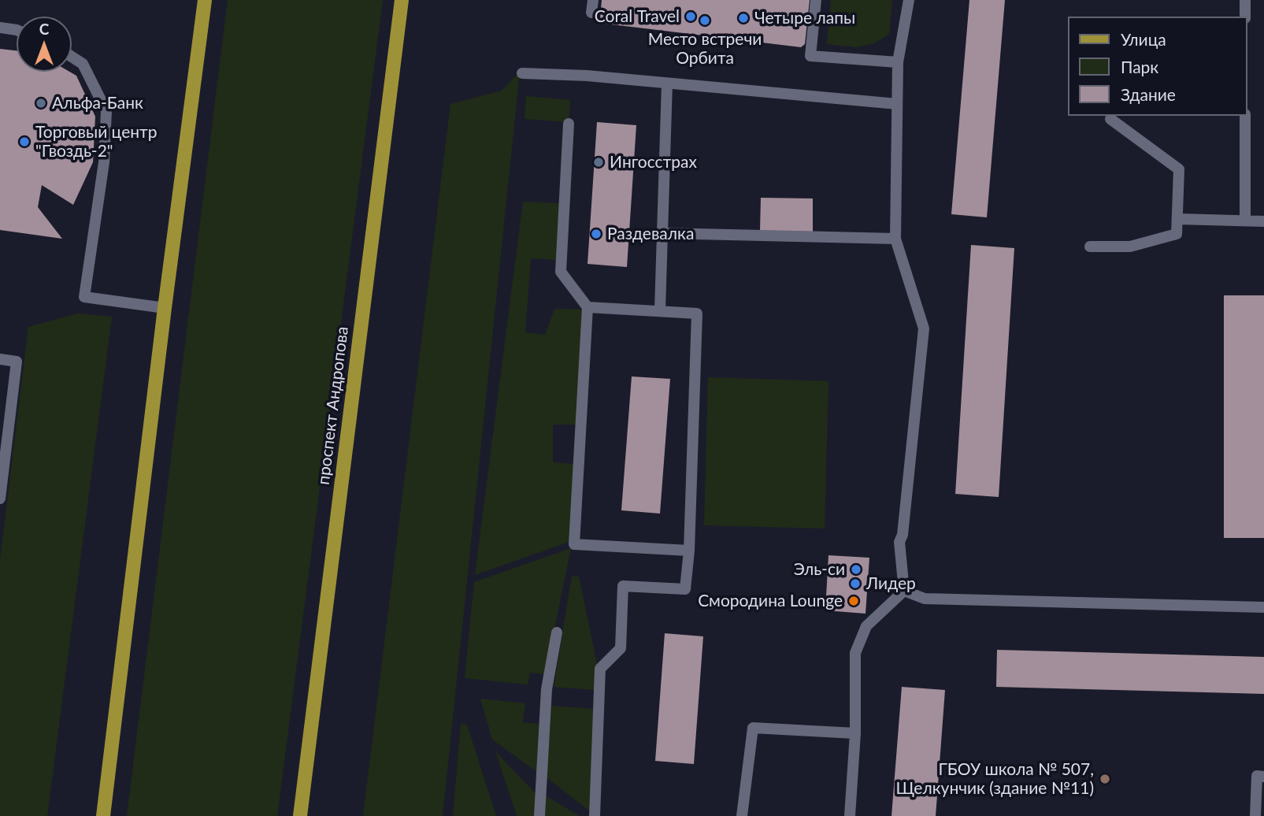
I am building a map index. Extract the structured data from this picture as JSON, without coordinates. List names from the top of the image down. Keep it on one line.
{"streets":{"main road":["проспект Андропова"]},"places":["Coral Travel","Четыре лапы","Место встречи Орбита","Альфа-Банк","Торговый центр \"Гвоздь-2\"","Ингосстрах","Раздевалка","Эль-си","Лидер","Смородина Lounge","ГБОУ школа № 507, Щелкунчик (здание №11)"],"legend":["Улица","Парк","Здание"],"north":"top"}
